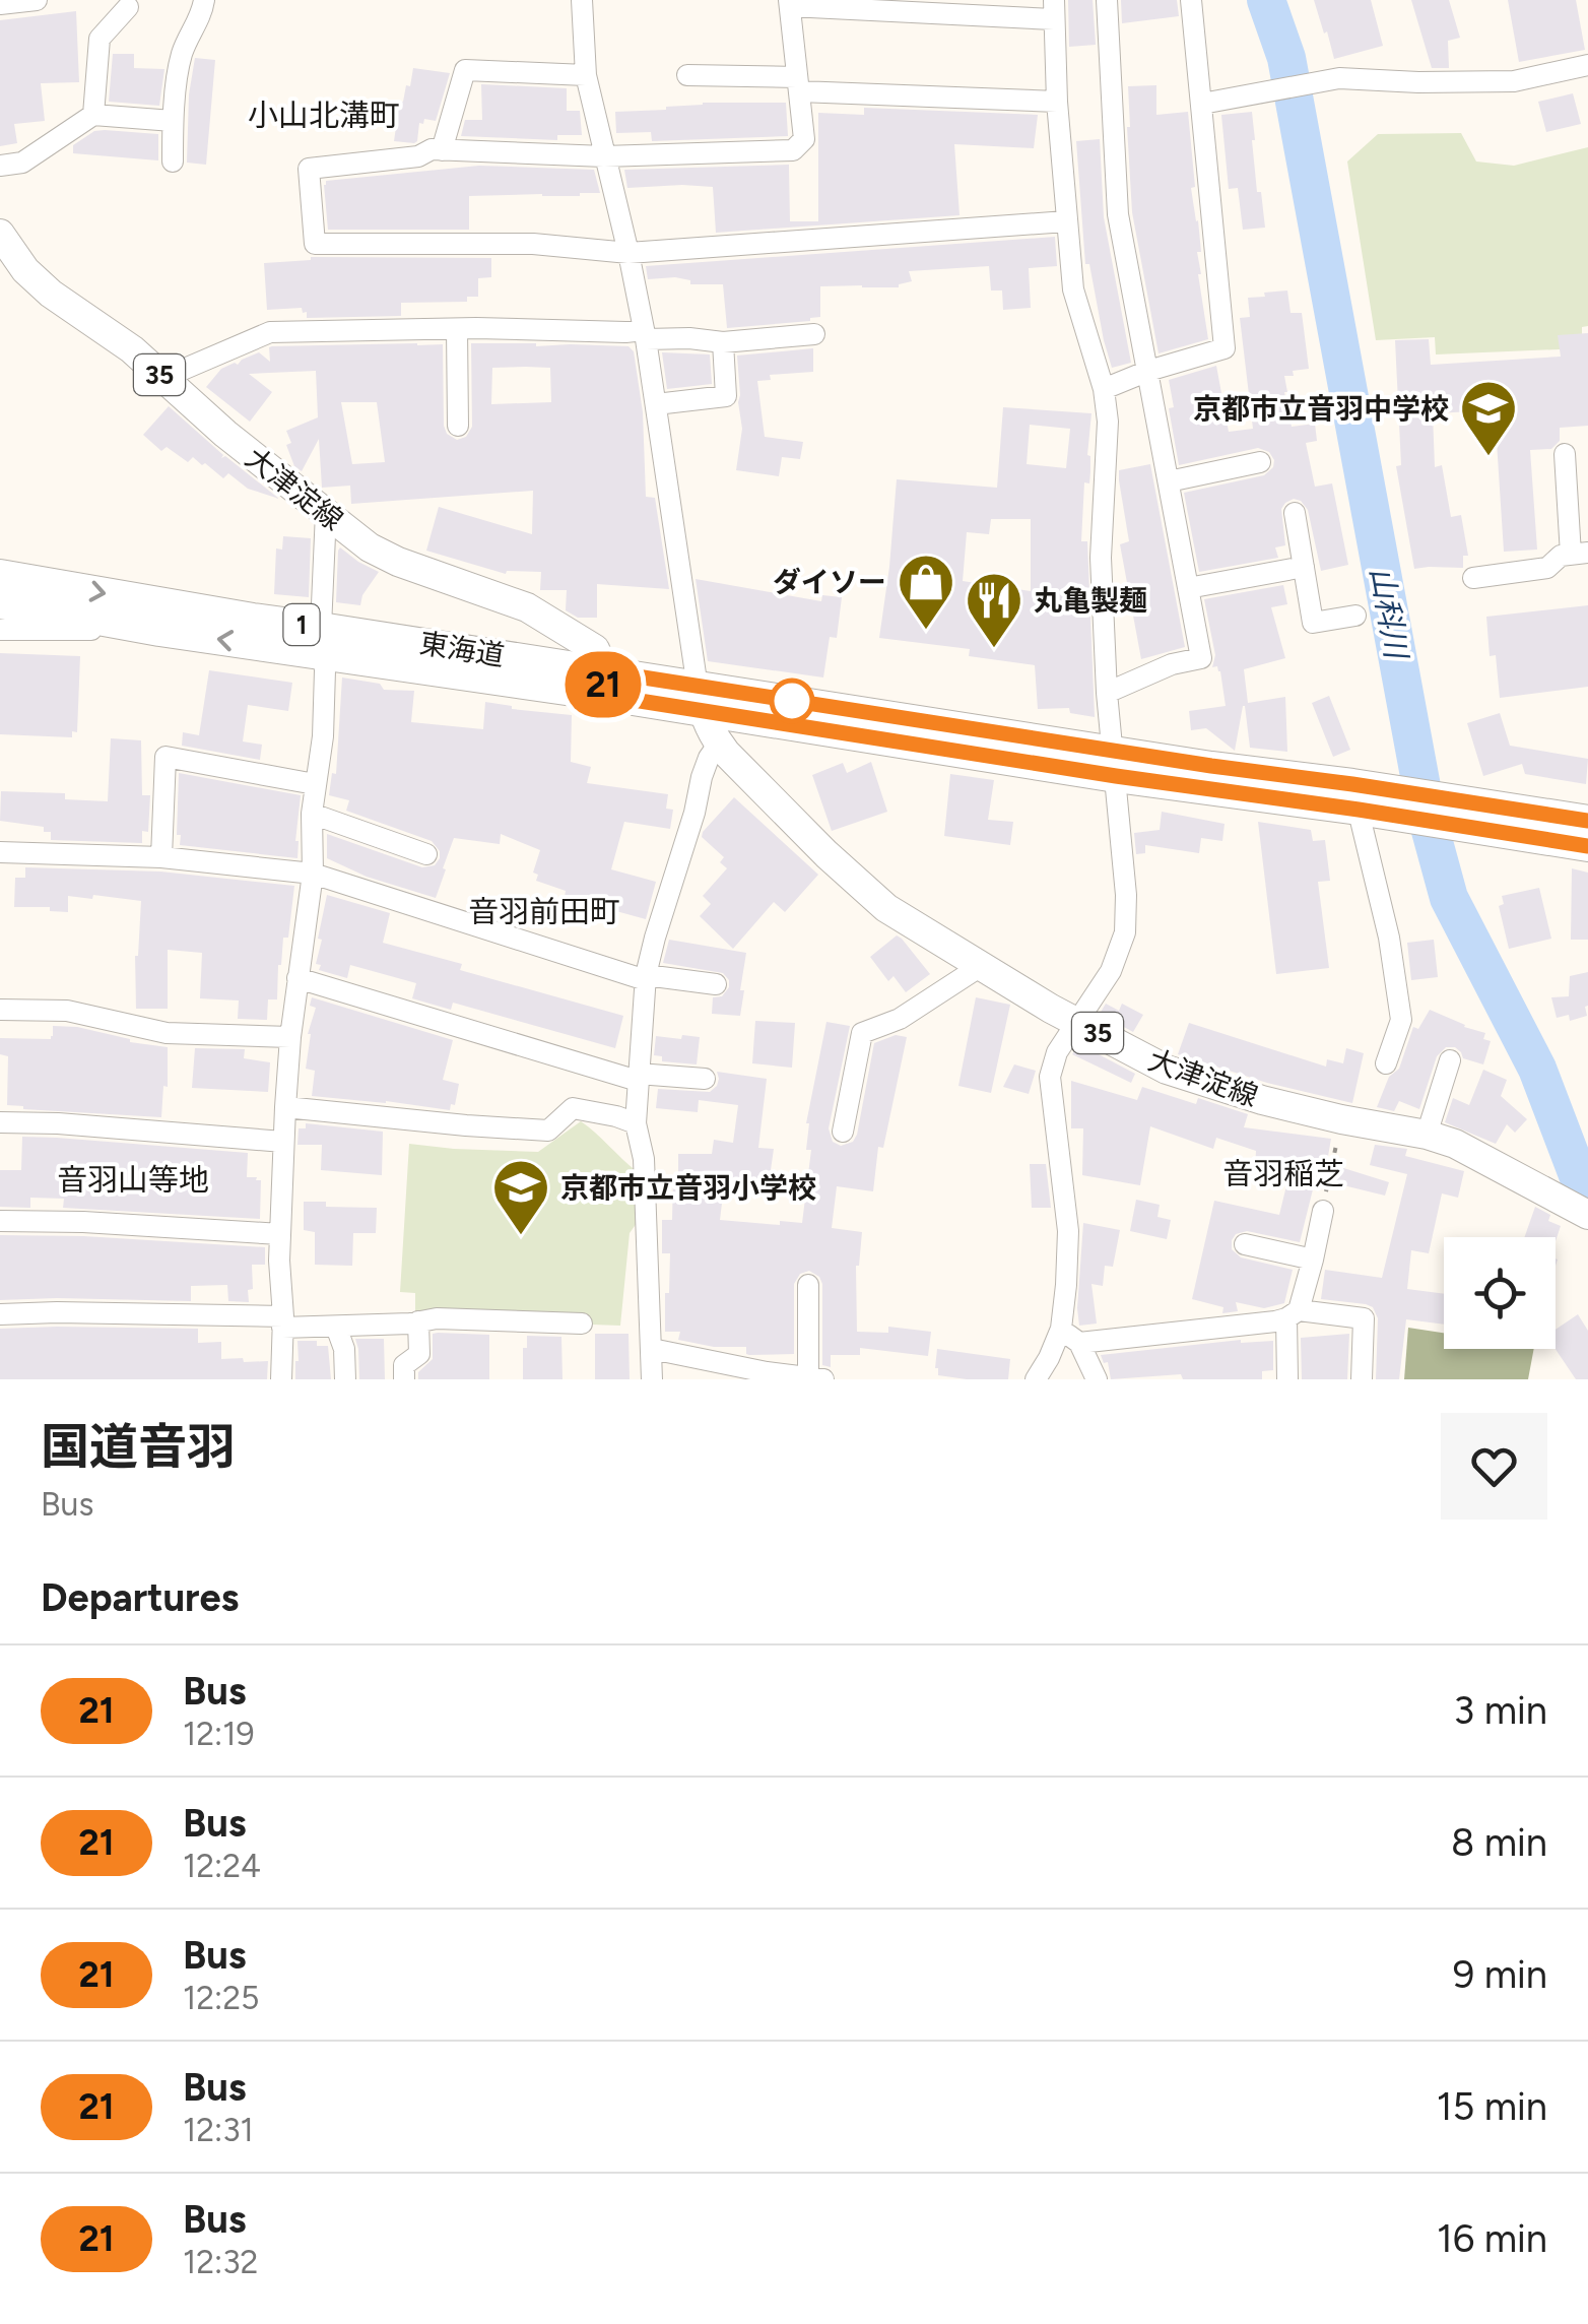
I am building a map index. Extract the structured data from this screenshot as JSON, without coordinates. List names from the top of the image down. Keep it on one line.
{"streets":{"highway":["1","東海道"],"main road":["35","大津淀線"]},"crossings":[["大津淀線","東海道"]],"districts":["小山北溝町","音羽前田町","音羽稲芝","音羽山等地"],"water":["山科川"],"places":{"school or university":["京都市立音羽中学校","京都市立音羽小学校"],"shop":["ダイソー"],"restaurant":["丸亀製麺"]},"lines":["bus line 21"],"page":{"on_map":"21","heading":[["国道音羽","Bus"],"Departures"],"list":[{"mark":"21","name":"Bus","note":"12:19","value":"3 min"},{"mark":"21","name":"Bus","note":"12:24","value":"8 min"},{"mark":"21","name":"Bus","note":"12:25","value":"9 min"},{"mark":"21","name":"Bus","note":"12:31","value":"15 min"},{"mark":"21","name":"Bus","note":"12:32","value":"16 min"}]}}
